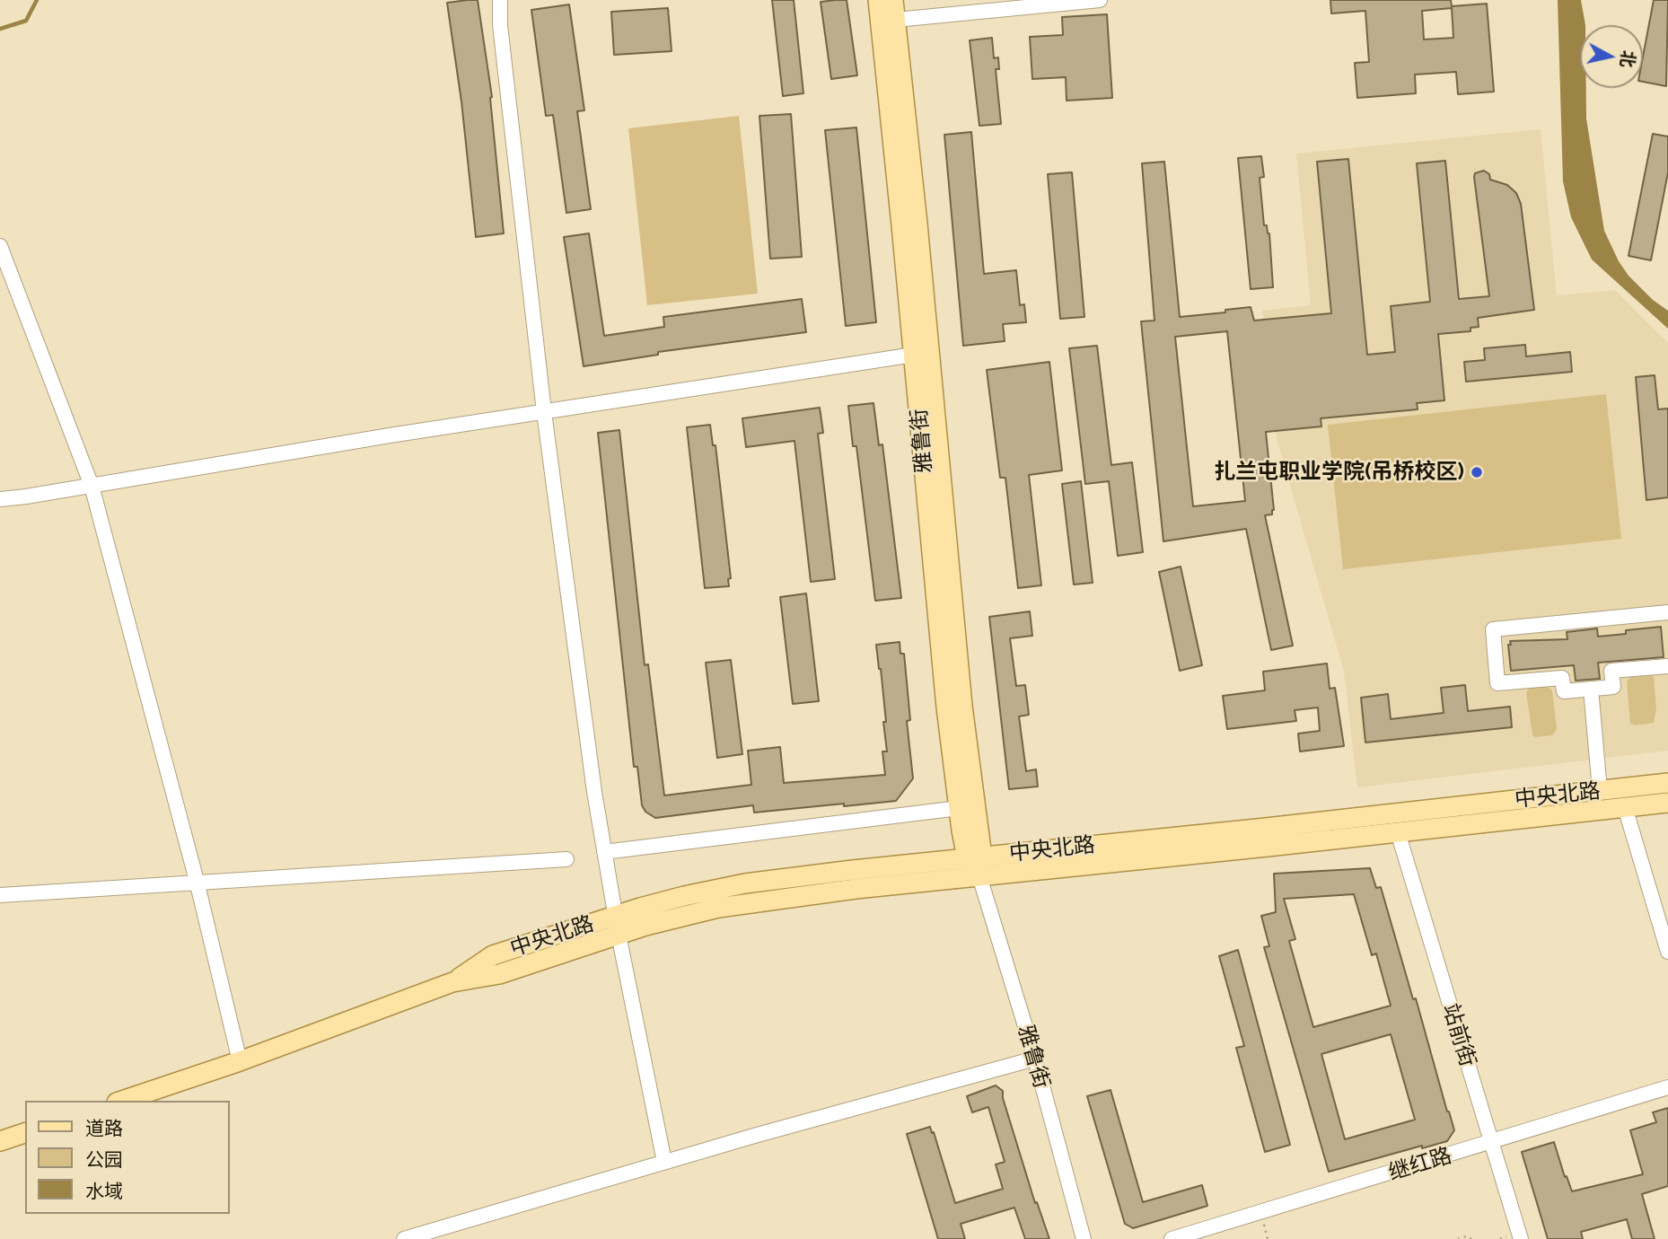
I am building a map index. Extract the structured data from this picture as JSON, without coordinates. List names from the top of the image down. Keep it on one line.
{"streets":{"main road":["雅鲁街","中央北路"],"street":["站前街","继红路"]},"crossings":[["雅鲁街","中央北路"],["中央北路","站前街"],["站前街","继红路"]],"places":["扎兰屯职业学院(吊桥校区)"],"legend":["道路","公园","水域"],"north":"right"}
